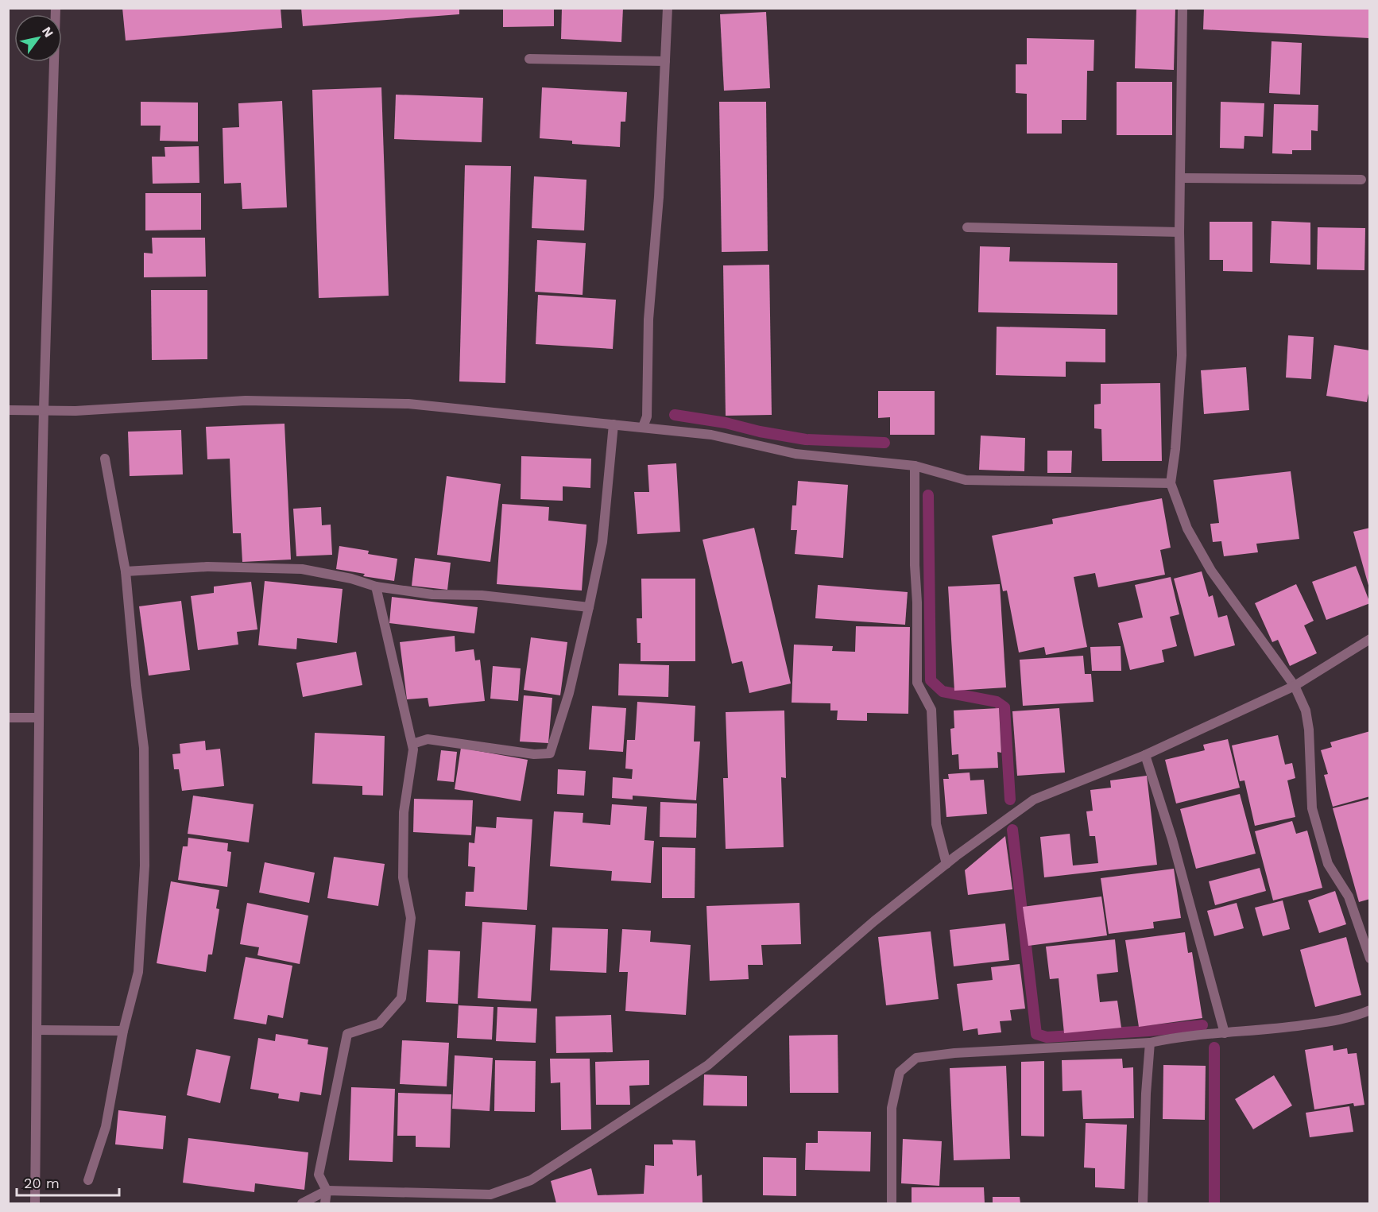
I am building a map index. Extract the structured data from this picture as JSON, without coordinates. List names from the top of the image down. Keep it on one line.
{"scale_bar":"20 m","north":"top right"}
